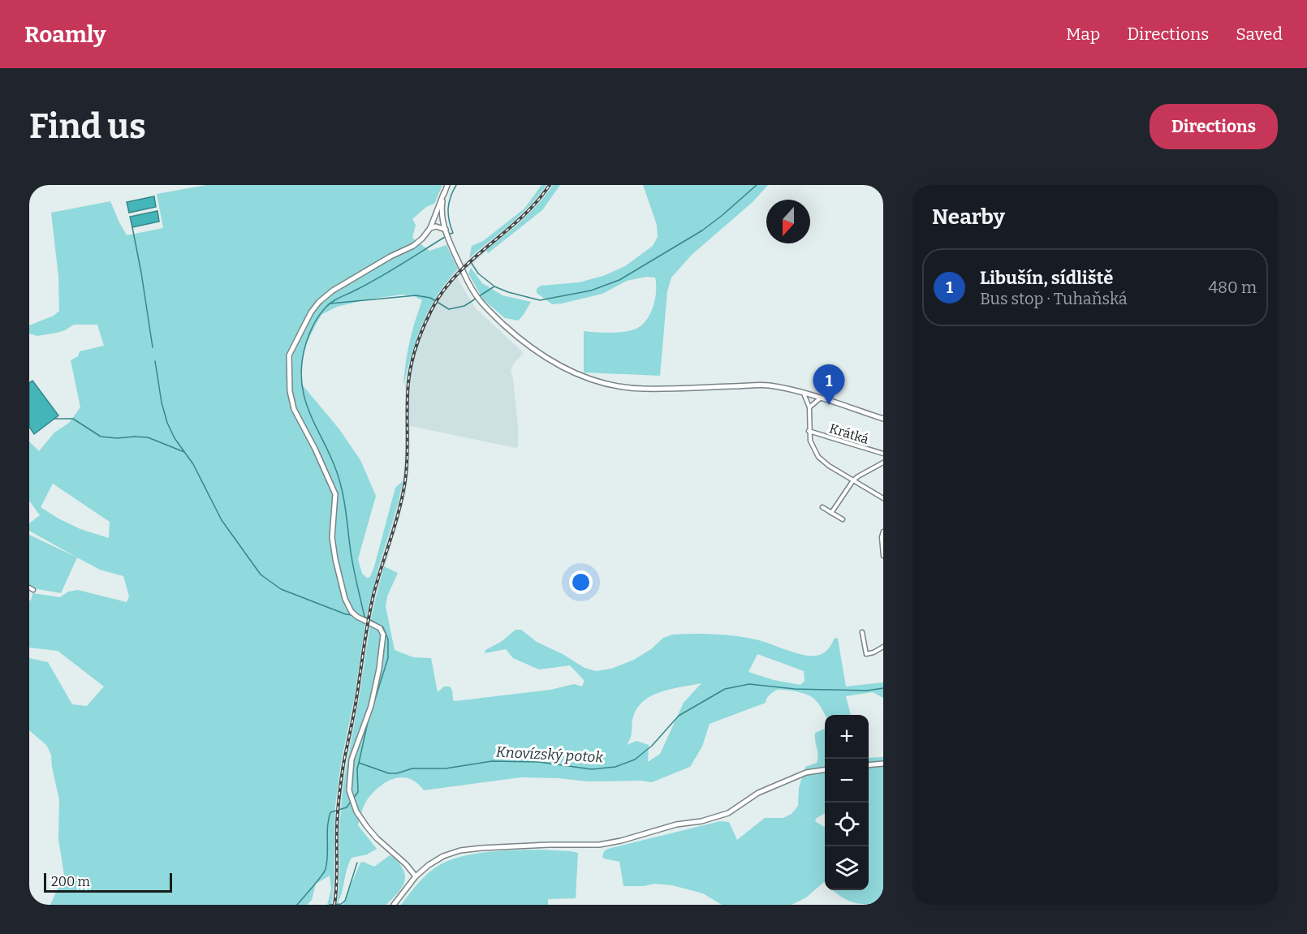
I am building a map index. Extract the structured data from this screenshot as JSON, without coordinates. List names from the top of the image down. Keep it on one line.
{"streets":{"street":["Krátká"]},"water":["Knovízský potok"],"scale_bar":"200 m","north":"bottom","page":{"header":"Roamly","nav":["Map","Directions","Saved"],"buttons":"Directions","title":"Find us","heading":"Nearby","list":[{"mark":"1","name":"Libušín, sídliště","note":"Bus stop · Tuhaňská","value":"480 m"}],"pins":"1","map_buttons":["+","−"],"scale":"200 m"}}
